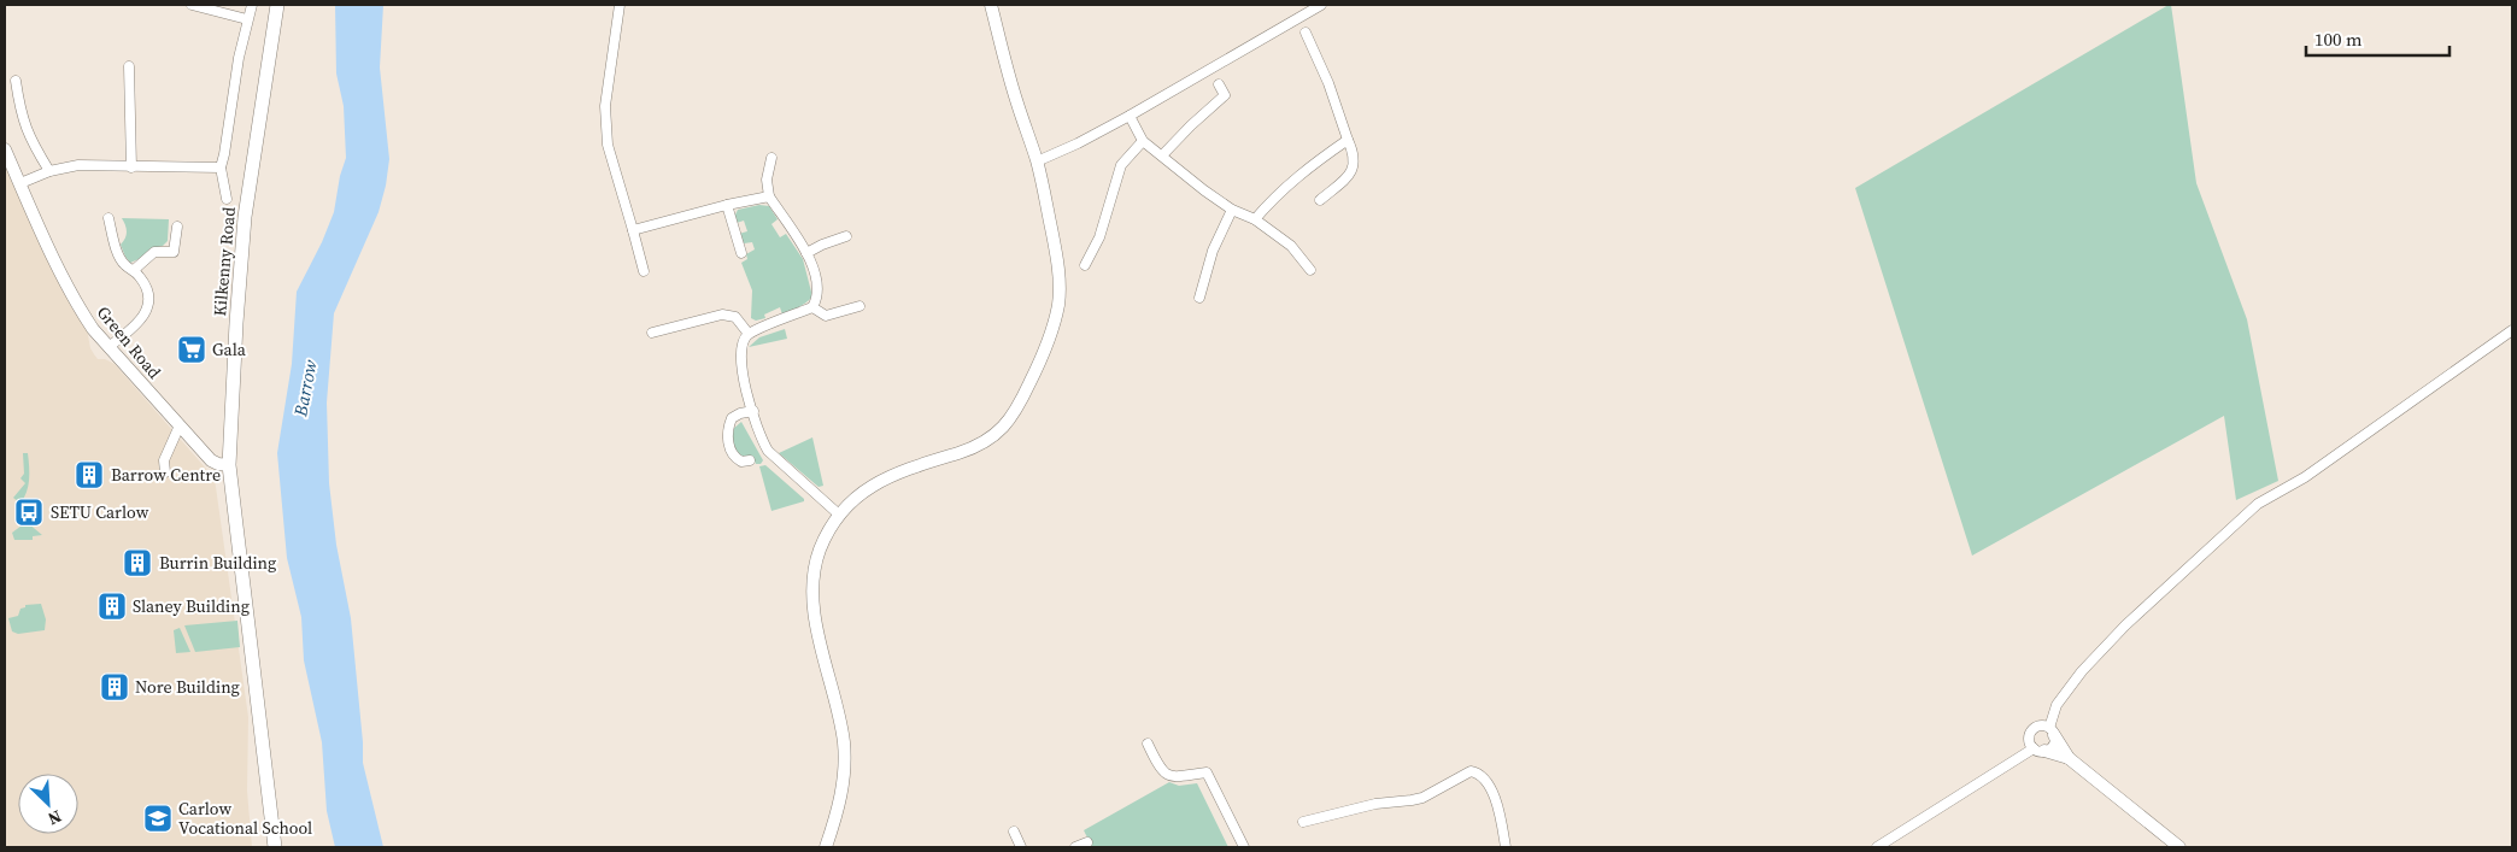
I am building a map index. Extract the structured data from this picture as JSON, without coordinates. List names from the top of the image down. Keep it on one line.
{"streets":{"main road":["Kilkenny Road"],"street":["Green Road"]},"crossings":[["Kilkenny Road","Green Road"]],"water":["Barrow"],"places":{"supermarket":["Gala"],"building":["Barrow Centre","Burrin Building","Slaney Building","Nore Building"],"bus stop":["SETU Carlow"],"school or university":["Carlow Vocational School"]},"scale_bar":"100 m","north":"bottom right"}
